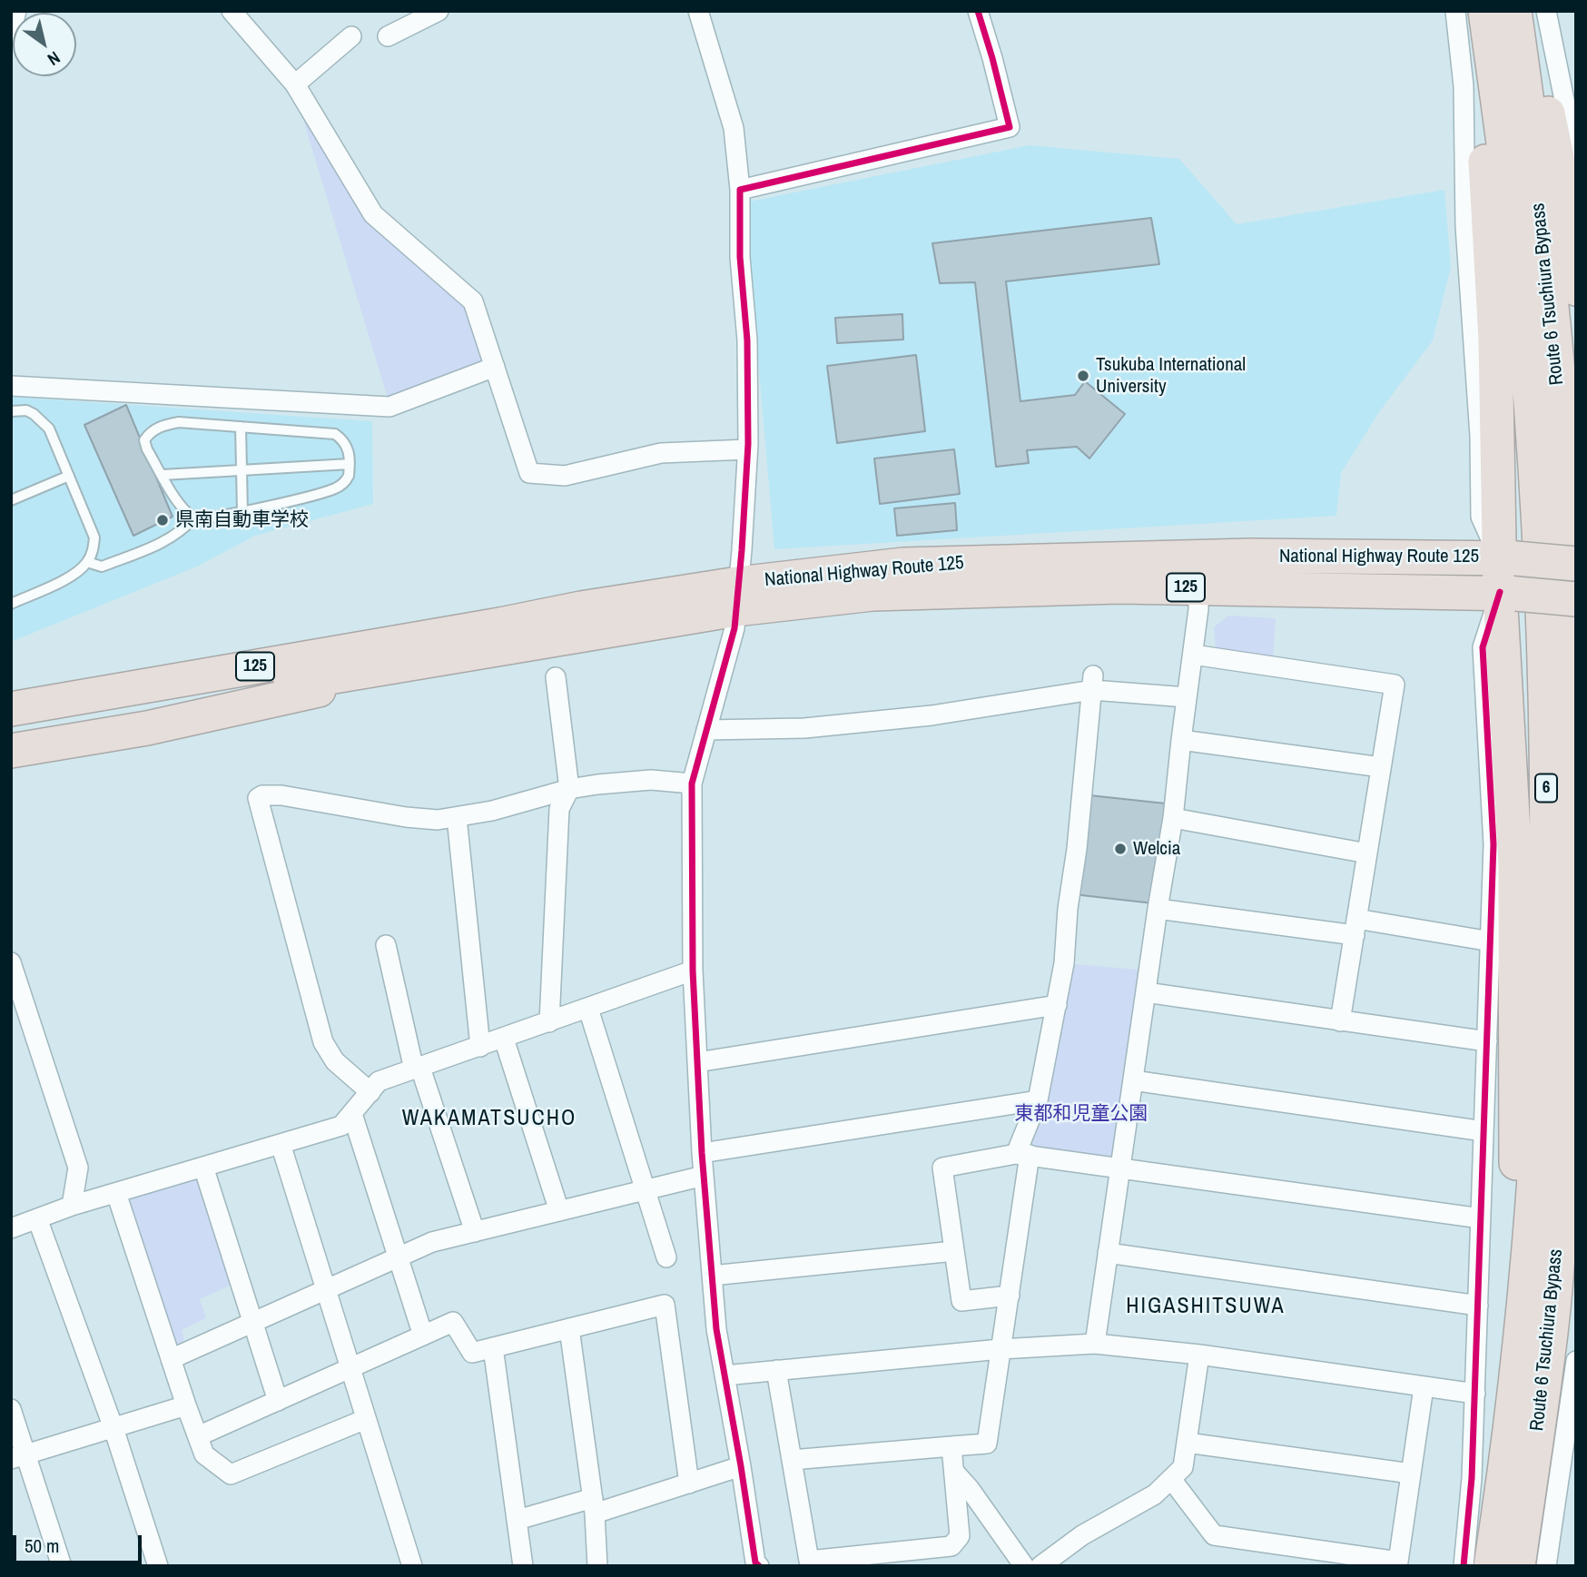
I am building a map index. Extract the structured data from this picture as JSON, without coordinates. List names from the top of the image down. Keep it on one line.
{"streets":{"highway":["Route 6 Tsuchiura Bypass","National Highway Route 125","125","6"]},"crossings":[["National Highway Route 125","125"]],"districts":["WAKAMATSUCHO","HIGASHITSUWA"],"parks":["東都和児童公園"],"places":["Tsukuba International University","県南自動車学校","Welcia"],"scale_bar":"50 m","north":"bottom right"}
